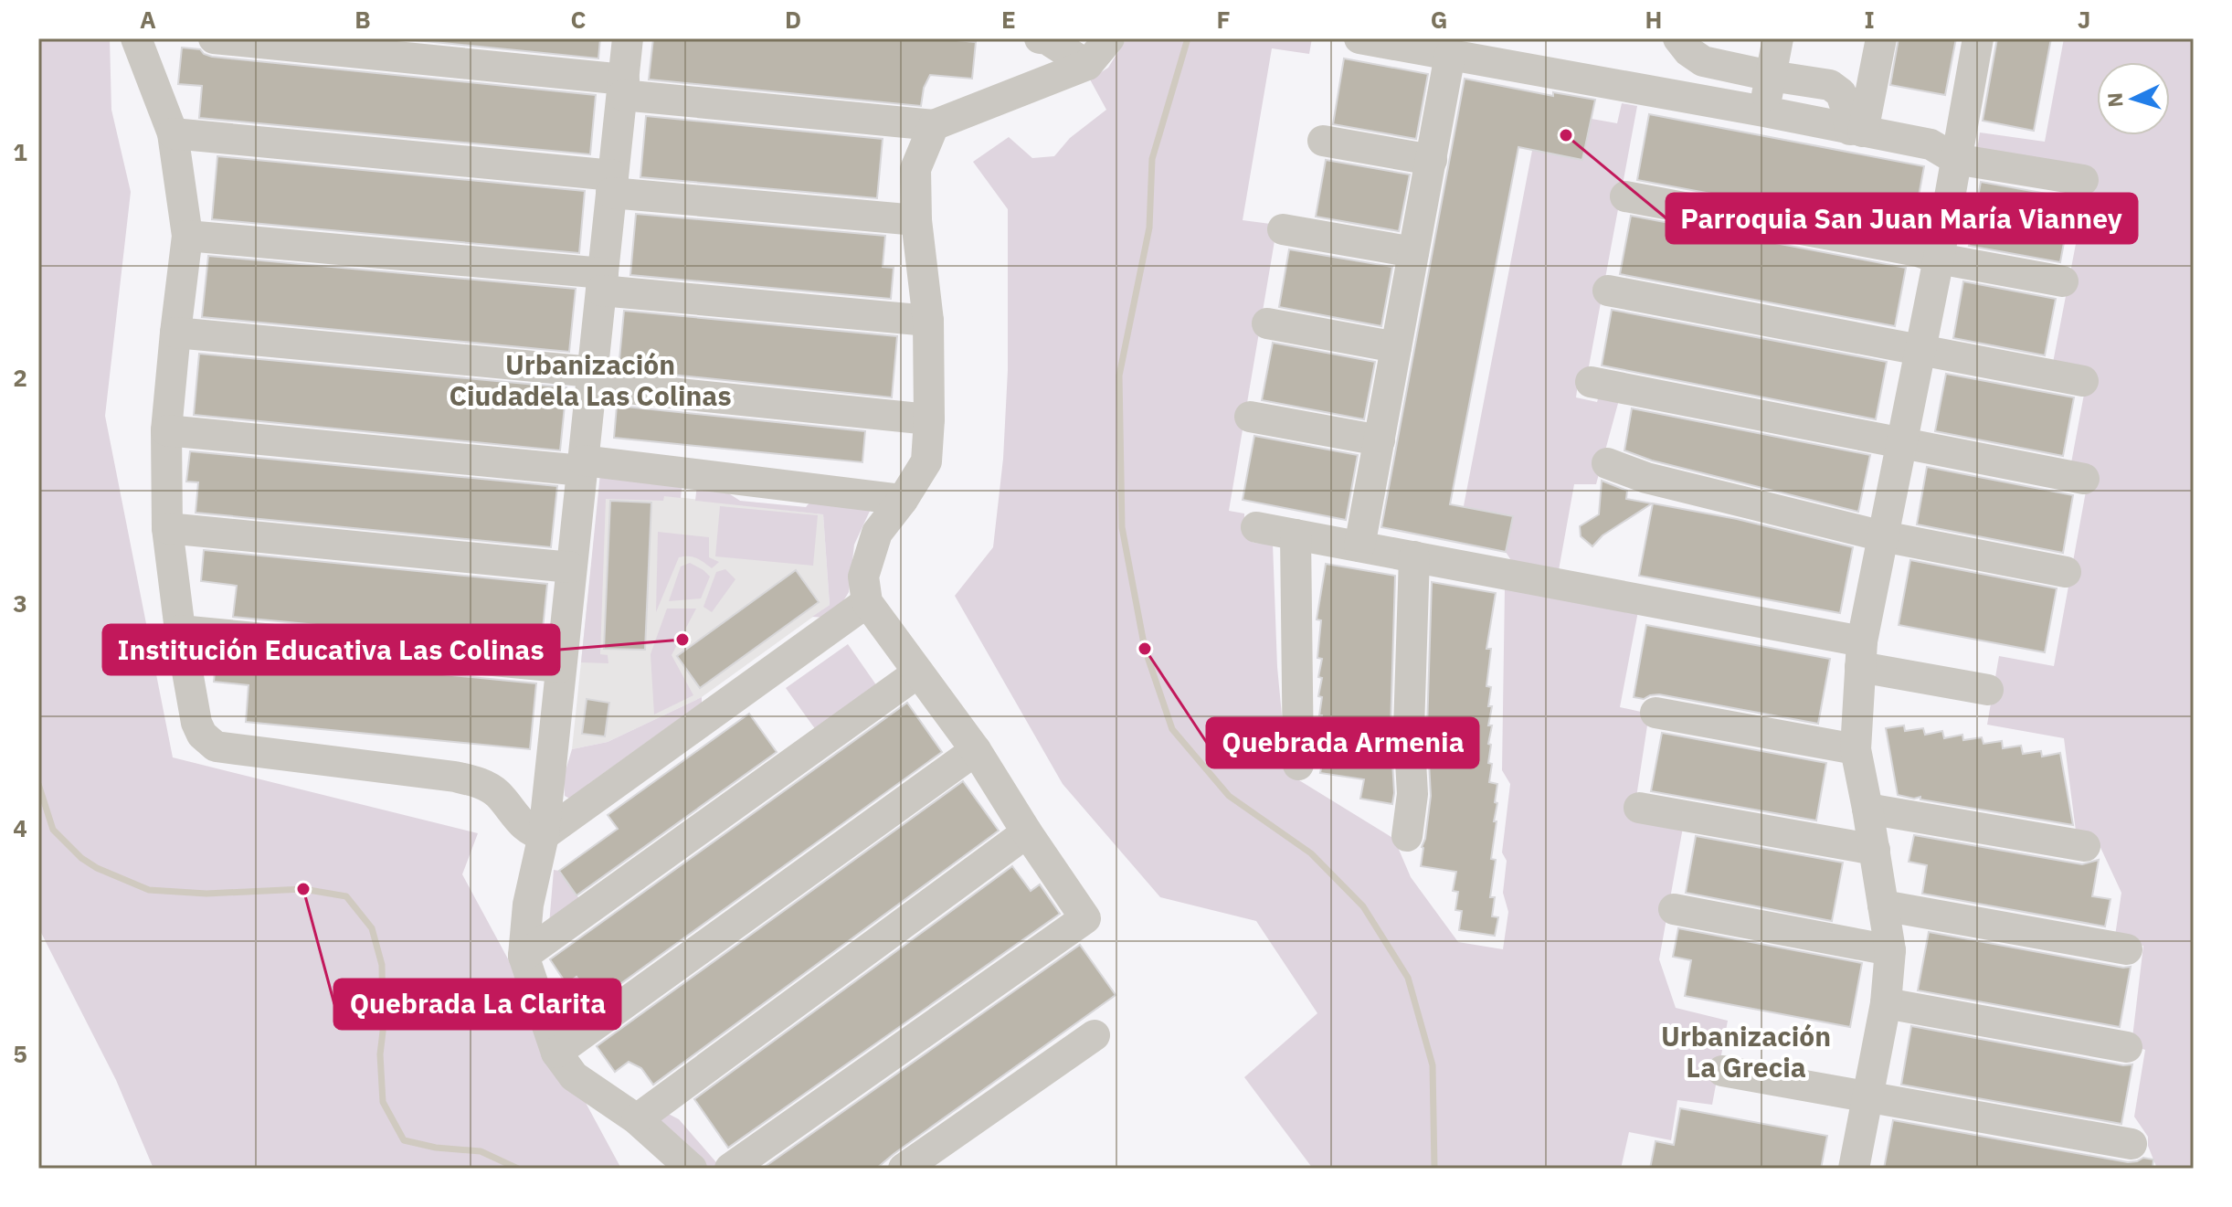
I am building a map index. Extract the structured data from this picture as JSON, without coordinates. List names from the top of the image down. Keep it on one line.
{"districts":["Urbanización Ciudadela Las Colinas","Urbanización La Grecia"],"places":["Parroquia San Juan María Vianney","Institución Educativa Las Colinas","Quebrada Armenia","Quebrada La Clarita"],"north":"left","grid":{"columns":["A","B","C","D","E","F","G","H","I","J"],"rows":["1","2","3","4","5"]}}
